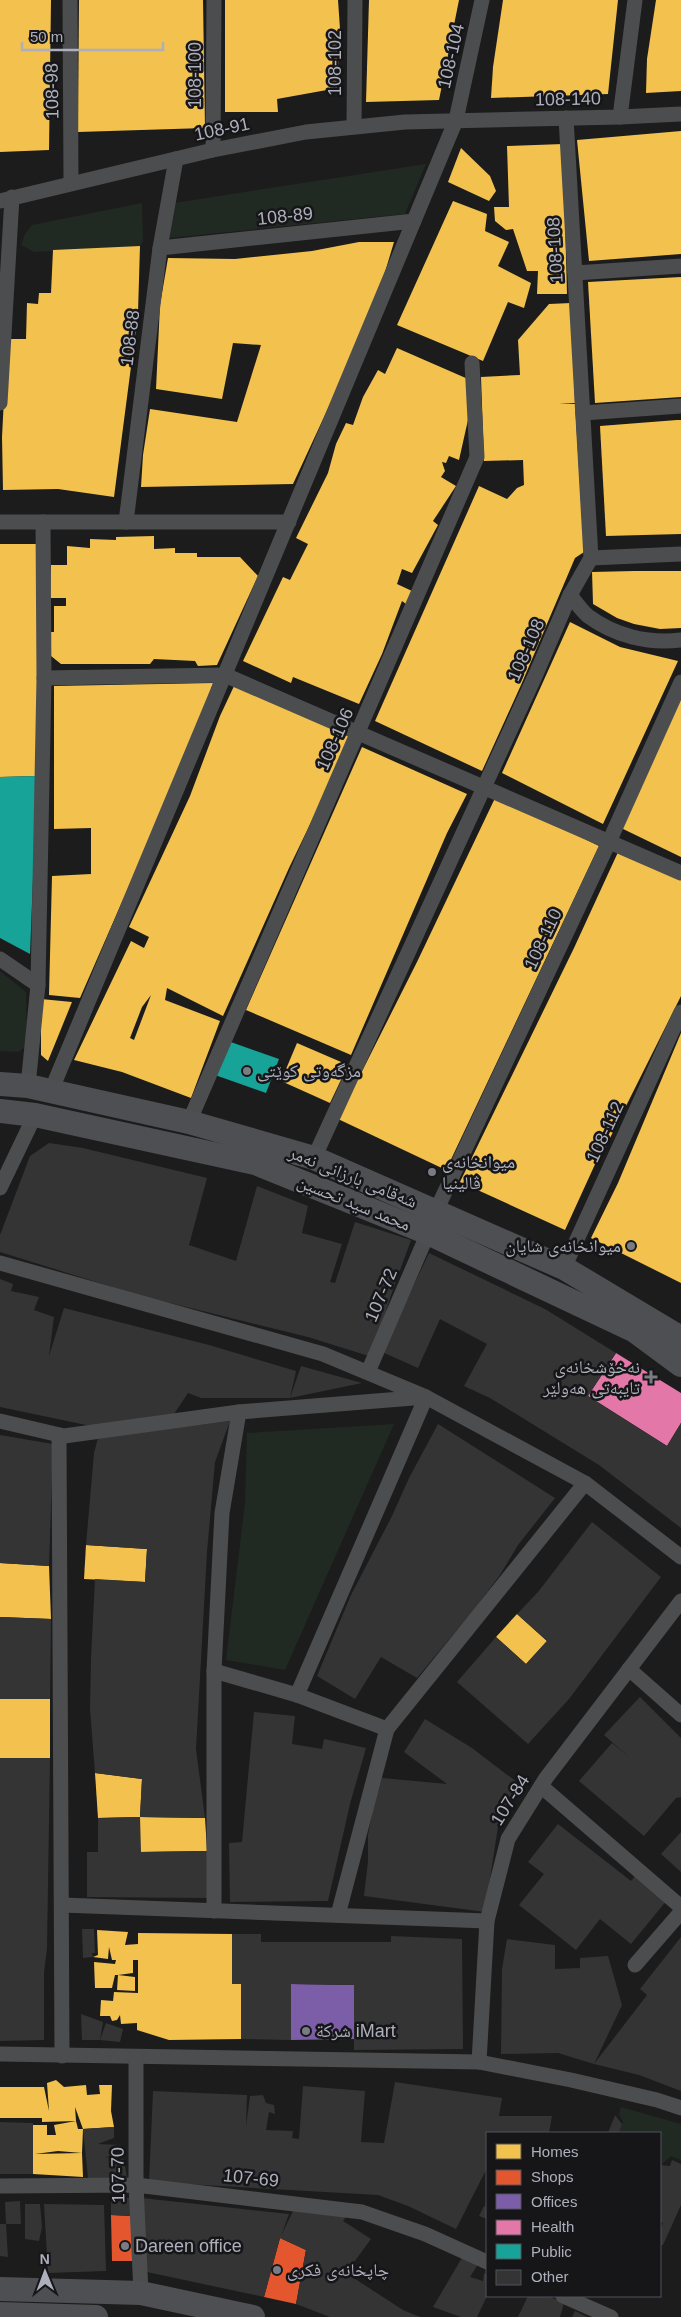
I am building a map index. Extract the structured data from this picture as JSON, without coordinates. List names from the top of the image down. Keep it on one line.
{"streets":{"main road":["شەقامی بارزانی نەمر","محمد سید تحسین"],"street":["108-104","108-102","108-100","108-98","108-140","108-91","108-89","108-108","108-88","108-106","108-110","108-112","107-72","107-84","107-70","107-69"]},"crossings":[["108-104","108-140"],["108-104","108-91"],["108-104","108-89"],["108-104","شەقامی بارزانی نەمر"],["108-102","108-91"],["108-100","108-91"],["108-98","108-91"],["108-140","108-91"],["108-140","108-108"],["108-91","108-88"],["108-89","108-88"],["108-108","شەقامی بارزانی نەمر"],["108-106","شەقامی بارزانی نەمر"],["108-110","شەقامی بارزانی نەمر"],["108-112","شەقامی بارزانی نەمر"],["محمد سید تحسین","107-72"],["107-70","107-69"]],"places":{"other":["مزگەوتی کوێتی","میوانخانەی ڤالینیا","میوانخانەی شایان","شركة iMart","Dareen office","چاپخانەی فکری"],"health":["نەخۆشخانەی تایبەتی هەولێر"]},"legend":["Homes","Shops","Offices","Health","Public","Other"],"scale_bar":"50 m","north":"top"}
